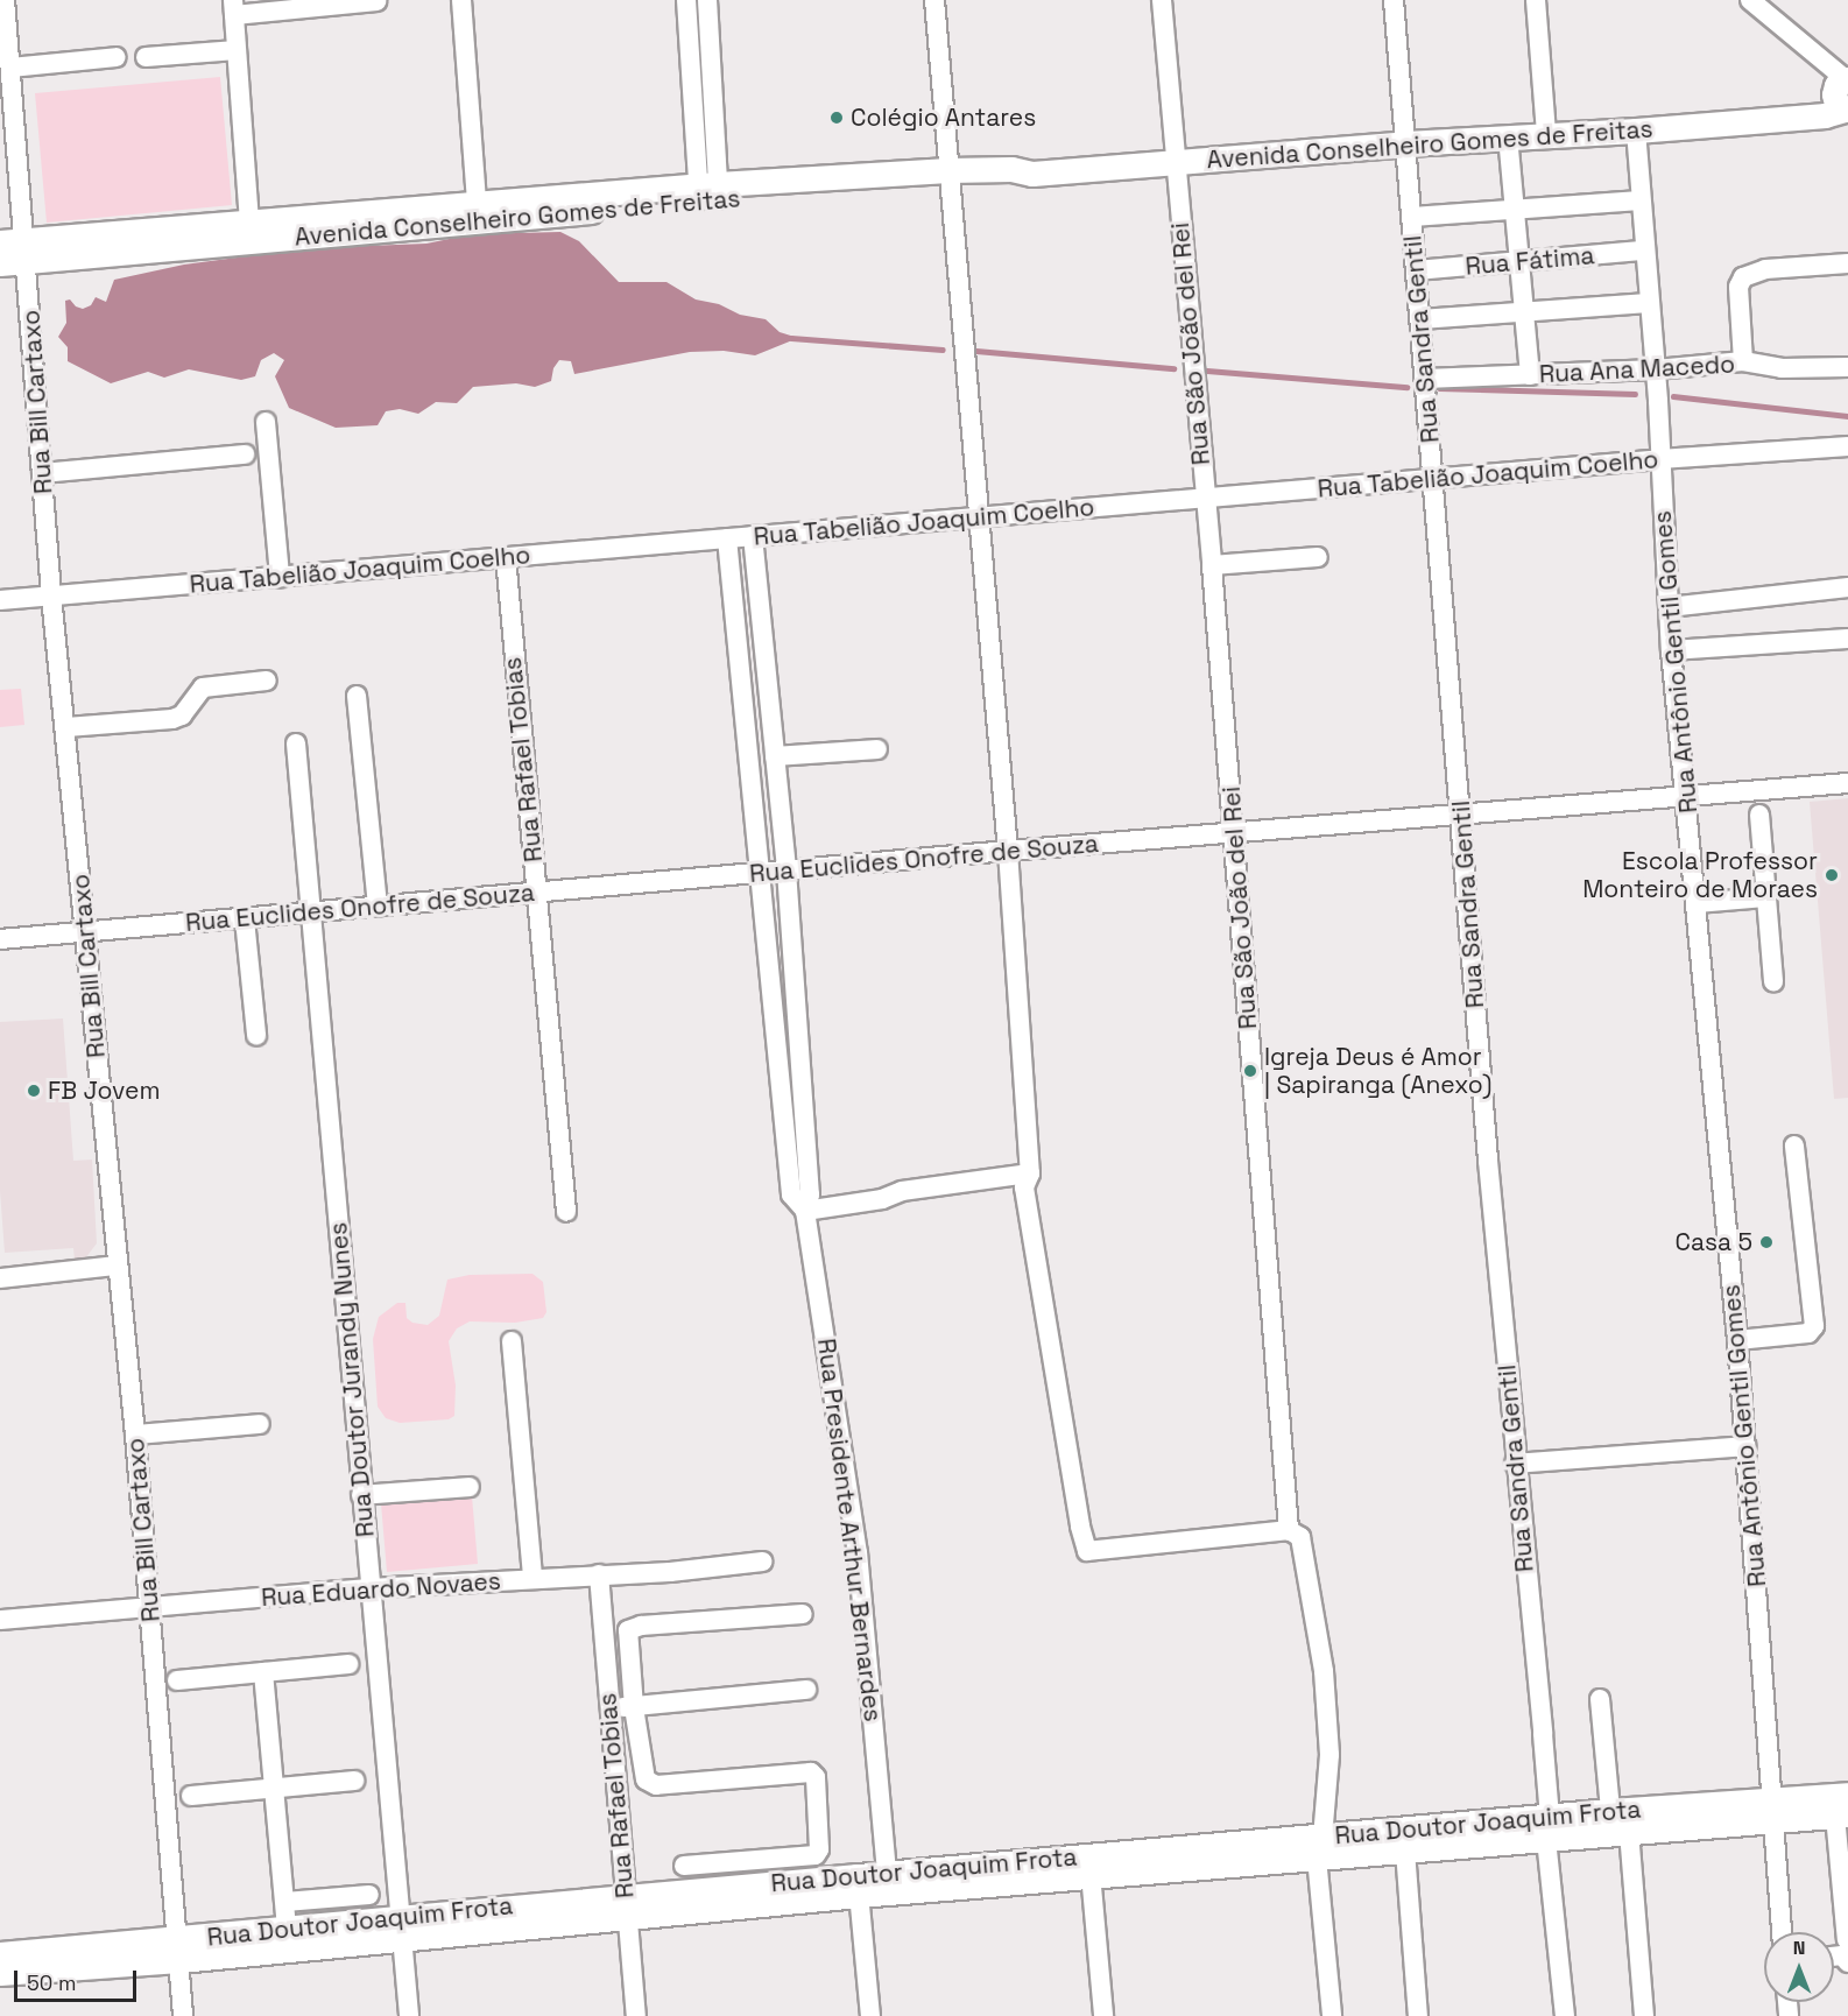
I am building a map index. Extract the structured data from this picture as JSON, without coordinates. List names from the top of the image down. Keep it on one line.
{"streets":{"street":["Avenida Conselheiro Gomes de Freitas","Rua Fátima","Rua Sandra Gentil","Rua São João del Rei","Rua Ana Macedo","Rua Bill Cartaxo","Rua Tabelião Joaquim Coelho","Rua Antônio Gentil Gomes","Rua Rafael Tobias","Rua Euclides Onofre de Souza","Rua Doutor Jurandy Nunes","Rua Presidente Arthur Bernardes","Rua Eduardo Novaes","Rua Doutor Joaquim Frota"]},"crossings":[["Avenida Conselheiro Gomes de Freitas","Rua Sandra Gentil"],["Avenida Conselheiro Gomes de Freitas","Rua São João del Rei"],["Avenida Conselheiro Gomes de Freitas","Rua Bill Cartaxo"],["Avenida Conselheiro Gomes de Freitas","Rua Antônio Gentil Gomes"],["Rua Fátima","Rua Sandra Gentil"],["Rua Fátima","Rua Antônio Gentil Gomes"],["Rua Sandra Gentil","Rua Ana Macedo"],["Rua Sandra Gentil","Rua Tabelião Joaquim Coelho"],["Rua Sandra Gentil","Rua Euclides Onofre de Souza"],["Rua Sandra Gentil","Rua Doutor Joaquim Frota"],["Rua São João del Rei","Rua Tabelião Joaquim Coelho"],["Rua São João del Rei","Rua Euclides Onofre de Souza"],["Rua São João del Rei","Rua Doutor Joaquim Frota"],["Rua Ana Macedo","Rua Antônio Gentil Gomes"],["Rua Bill Cartaxo","Rua Tabelião Joaquim Coelho"],["Rua Bill Cartaxo","Rua Euclides Onofre de Souza"],["Rua Bill Cartaxo","Rua Eduardo Novaes"],["Rua Bill Cartaxo","Rua Doutor Joaquim Frota"],["Rua Tabelião Joaquim Coelho","Rua Antônio Gentil Gomes"],["Rua Tabelião Joaquim Coelho","Rua Rafael Tobias"],["Rua Tabelião Joaquim Coelho","Rua Presidente Arthur Bernardes"],["Rua Antônio Gentil Gomes","Rua Euclides Onofre de Souza"],["Rua Antônio Gentil Gomes","Rua Doutor Joaquim Frota"],["Rua Rafael Tobias","Rua Euclides Onofre de Souza"],["Rua Rafael Tobias","Rua Eduardo Novaes"],["Rua Rafael Tobias","Rua Doutor Joaquim Frota"],["Rua Euclides Onofre de Souza","Rua Doutor Jurandy Nunes"],["Rua Euclides Onofre de Souza","Rua Presidente Arthur Bernardes"],["Rua Doutor Jurandy Nunes","Rua Eduardo Novaes"],["Rua Doutor Jurandy Nunes","Rua Doutor Joaquim Frota"],["Rua Presidente Arthur Bernardes","Rua Doutor Joaquim Frota"]],"places":["Colégio Antares","Escola Professor Monteiro de Moraes","Igreja Deus é Amor | Sapiranga (Anexo)","FB Jovem","Casa 5"],"scale_bar":"50 m","north":"top"}
